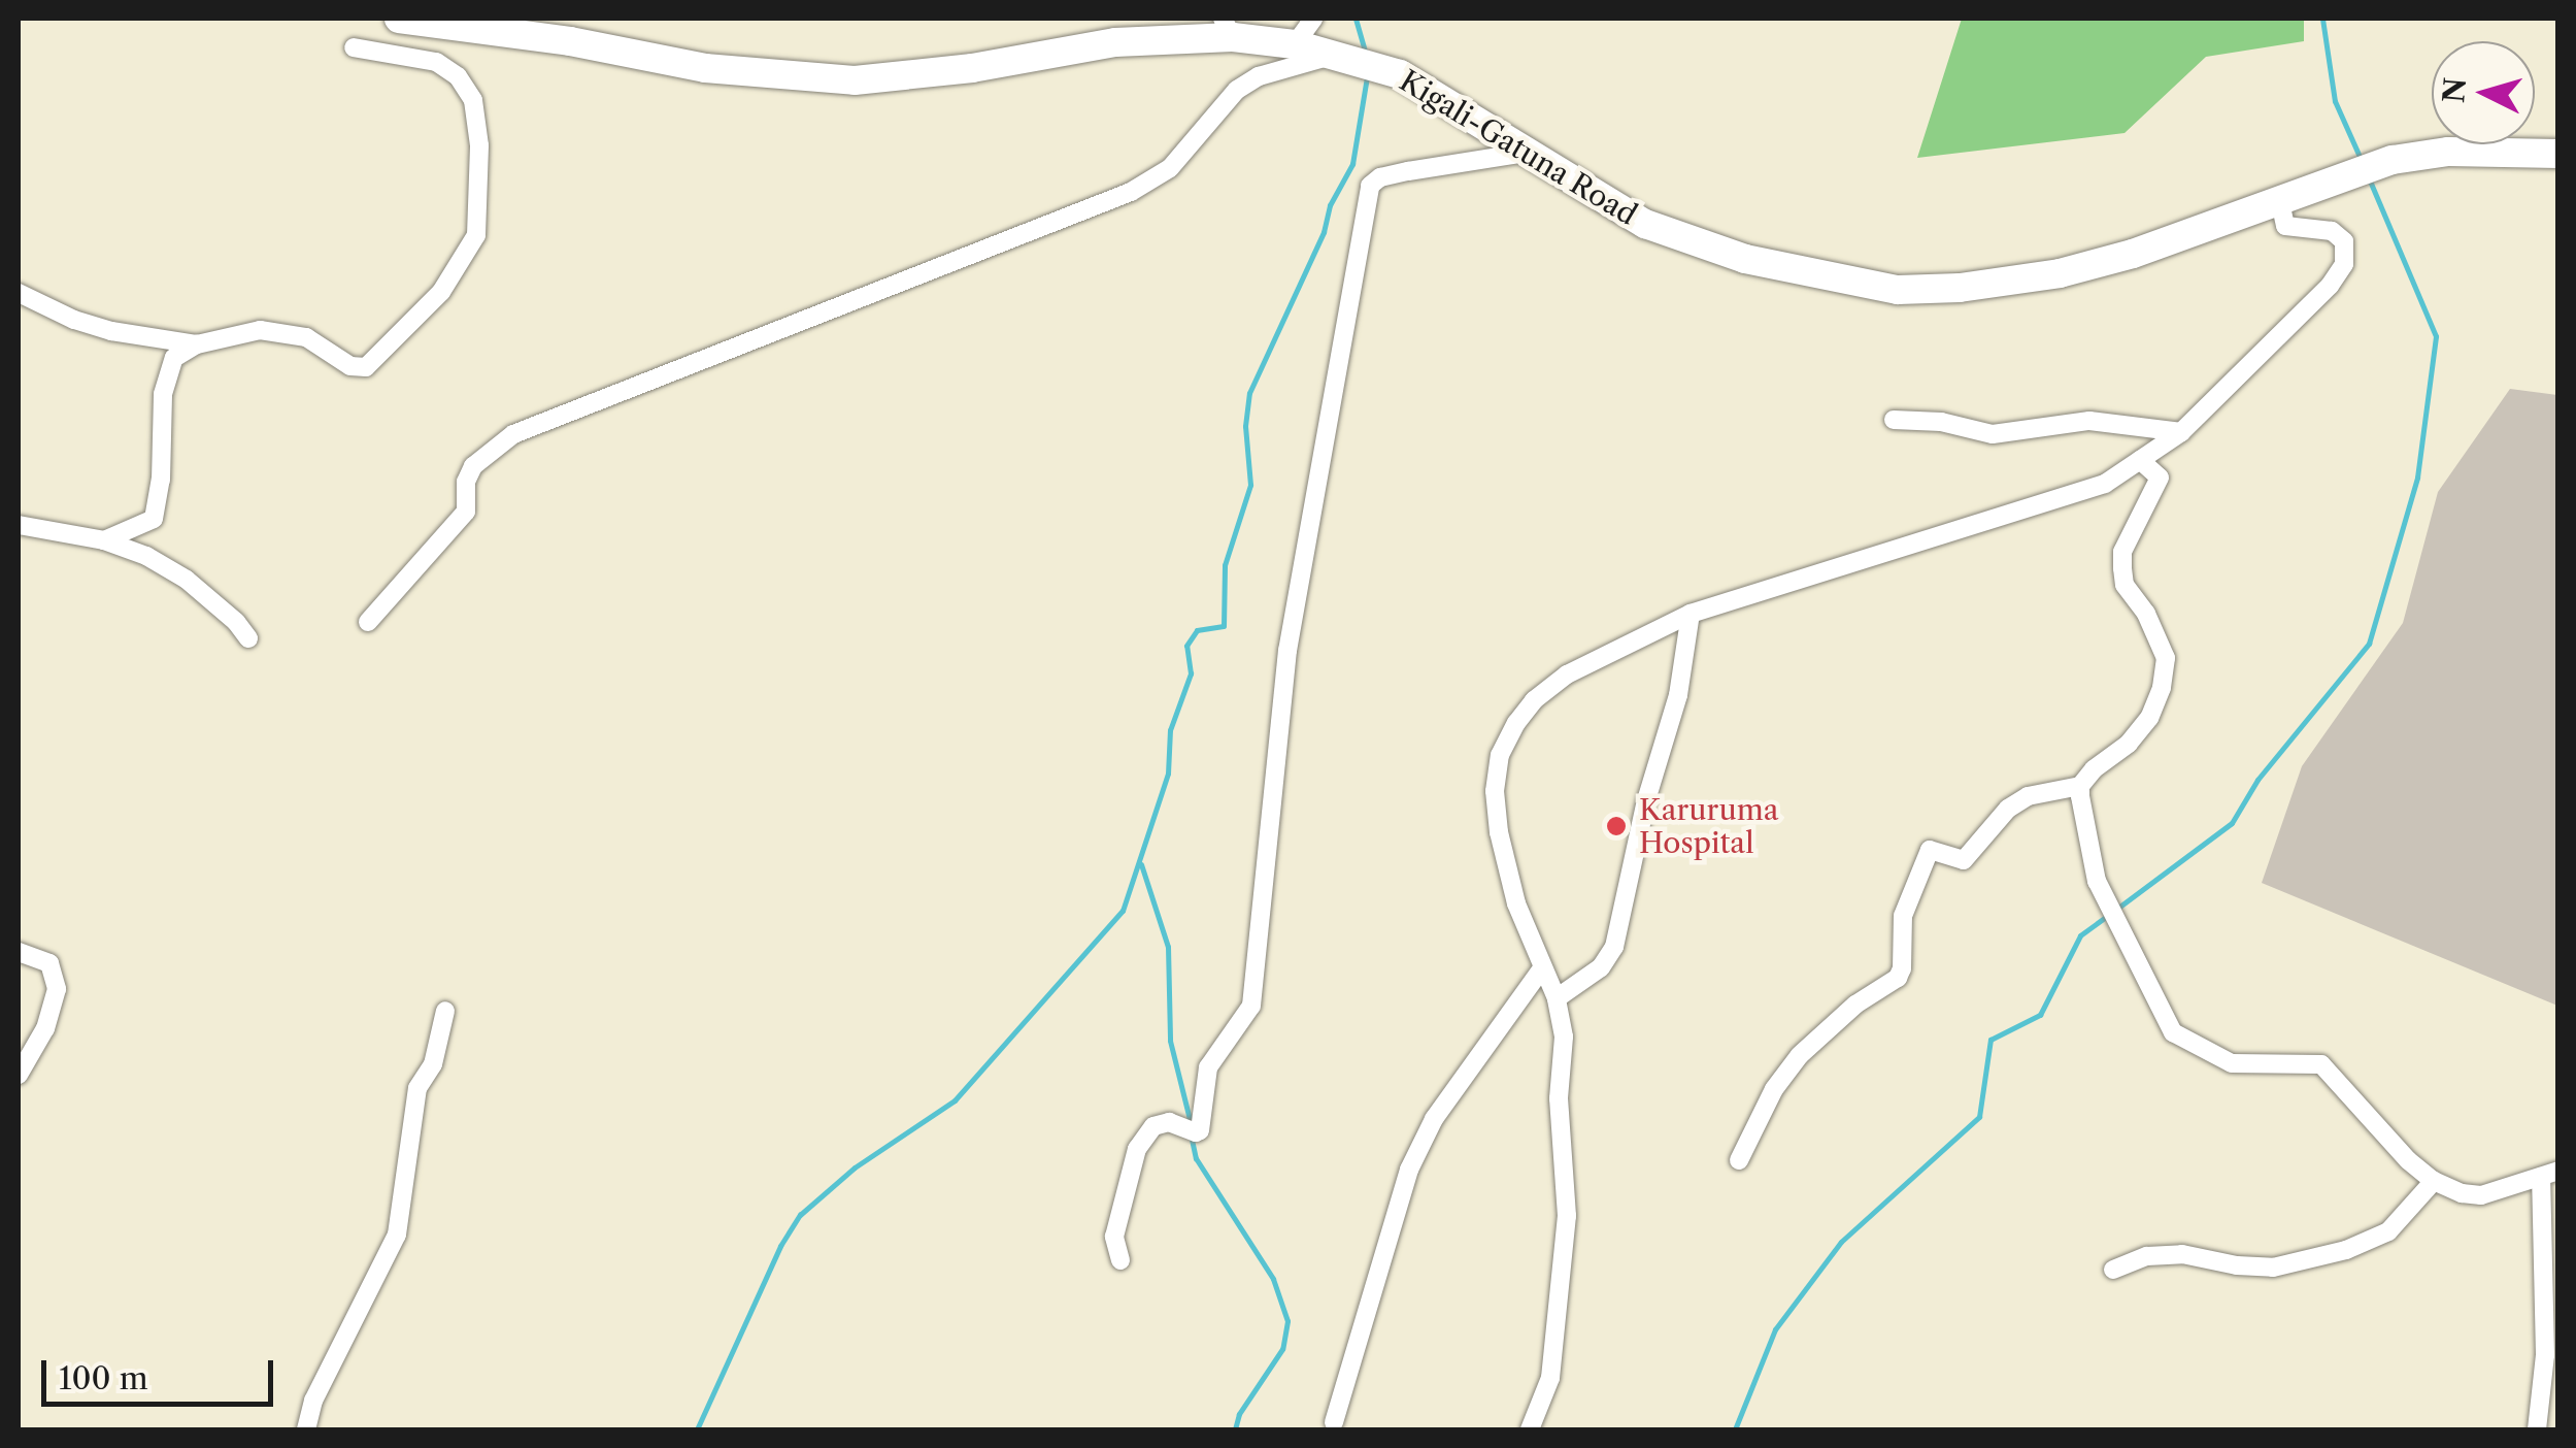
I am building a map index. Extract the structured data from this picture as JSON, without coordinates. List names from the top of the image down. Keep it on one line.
{"streets":{"highway":["Kigali-Gatuna Road"]},"places":["Karuruma Hospital"],"scale_bar":"100 m","north":"left"}
